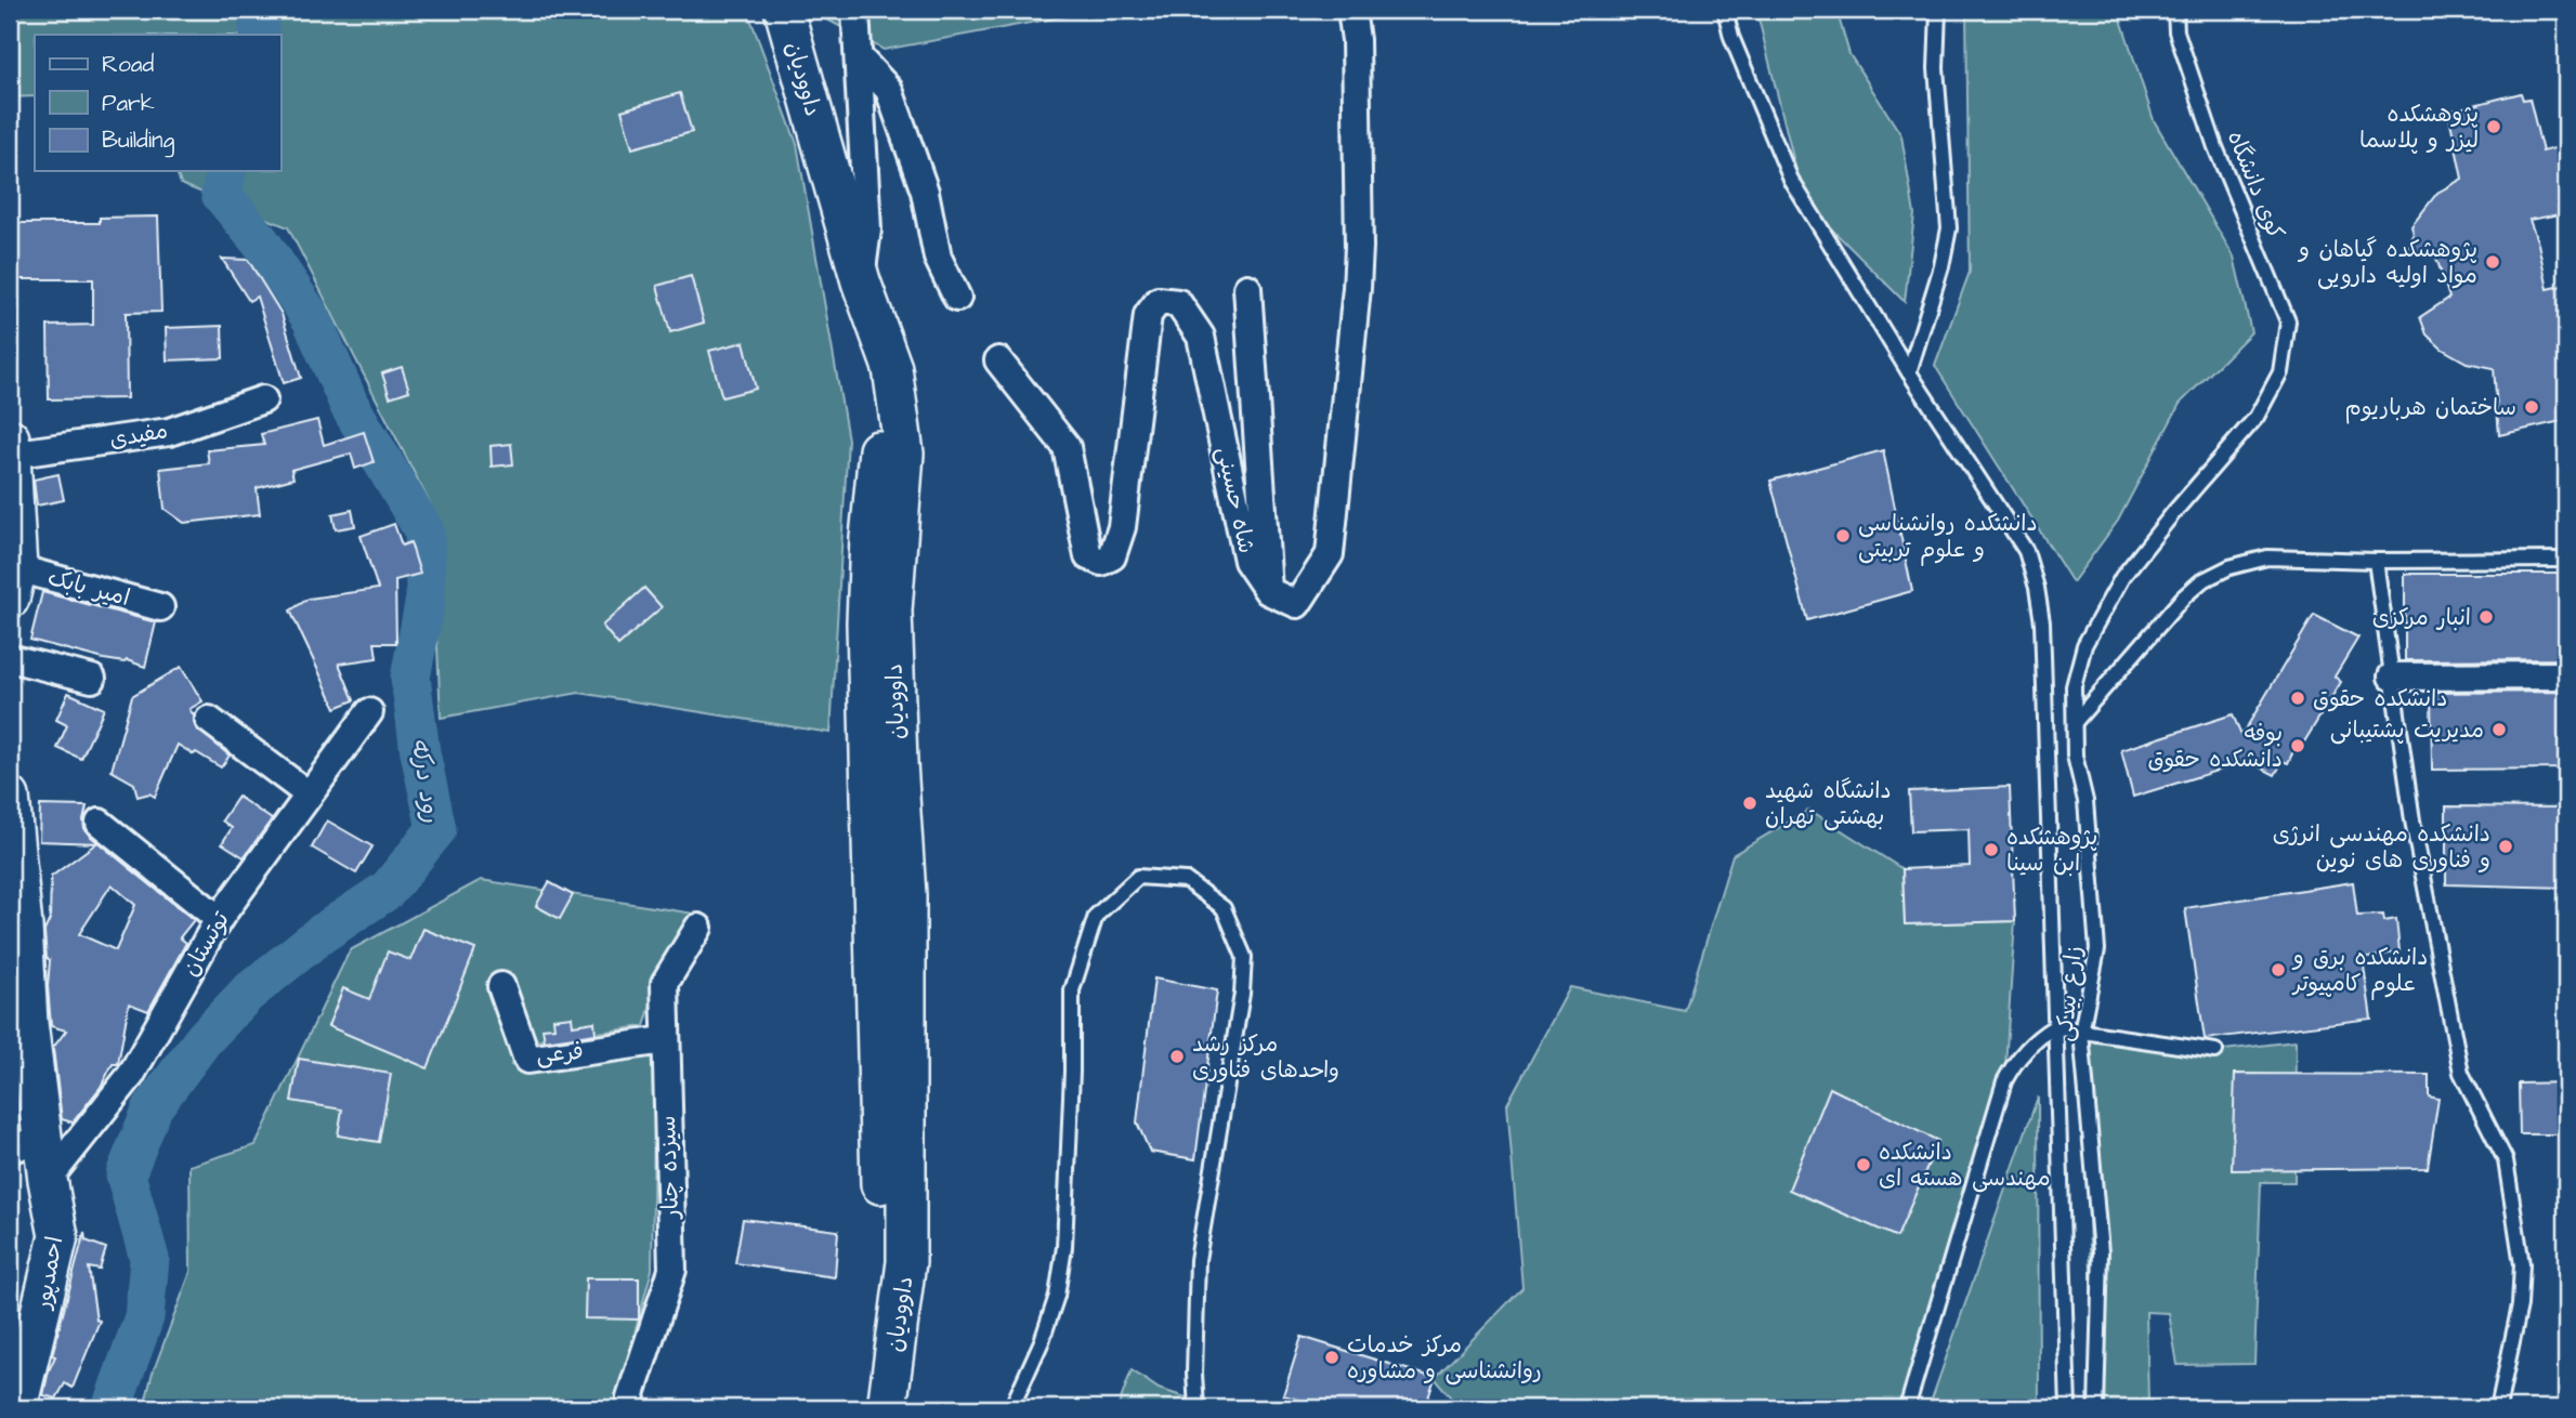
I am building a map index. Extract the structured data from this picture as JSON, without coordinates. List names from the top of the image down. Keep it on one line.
{"streets":{"street":["داوودیان","مفیدی","شاه حسینی","امیر بابک","توتستان","فرعی","سیزده چنار","احمدپور"],"lane":["کوی دانشگاه","زارع بیدکی"]},"crossings":[["کوی دانشگاه","زارع بیدکی"],["توتستان","احمدپور"],["فرعی","سیزده چنار"]],"water":["رود درکه"],"places":["پژوهشکده لیزر و پلاسما","پژوهشکده گیاهان و مواد اولیه دارویی","ساختمان هرباریوم","دانشکده روانشناسی و علوم تربیتی","انبار مرکزی","دانشکده حقوق","مدیریت پشتیبانی","بوفه دانشکده حقوق","دانشگاه شهید بهشتی تهران","دانشکده مهندسی انرژی و فناوری های نوین","پژوهشکده ابن سینا","دانشکده برق و علوم کامپیوتر","مرکز رشد واحدهای فناوری","دانشکده مهندسی هسته ای","مرکز خدمات روانشناسی و مشاوره"],"legend":["Road","Park","Building"]}
